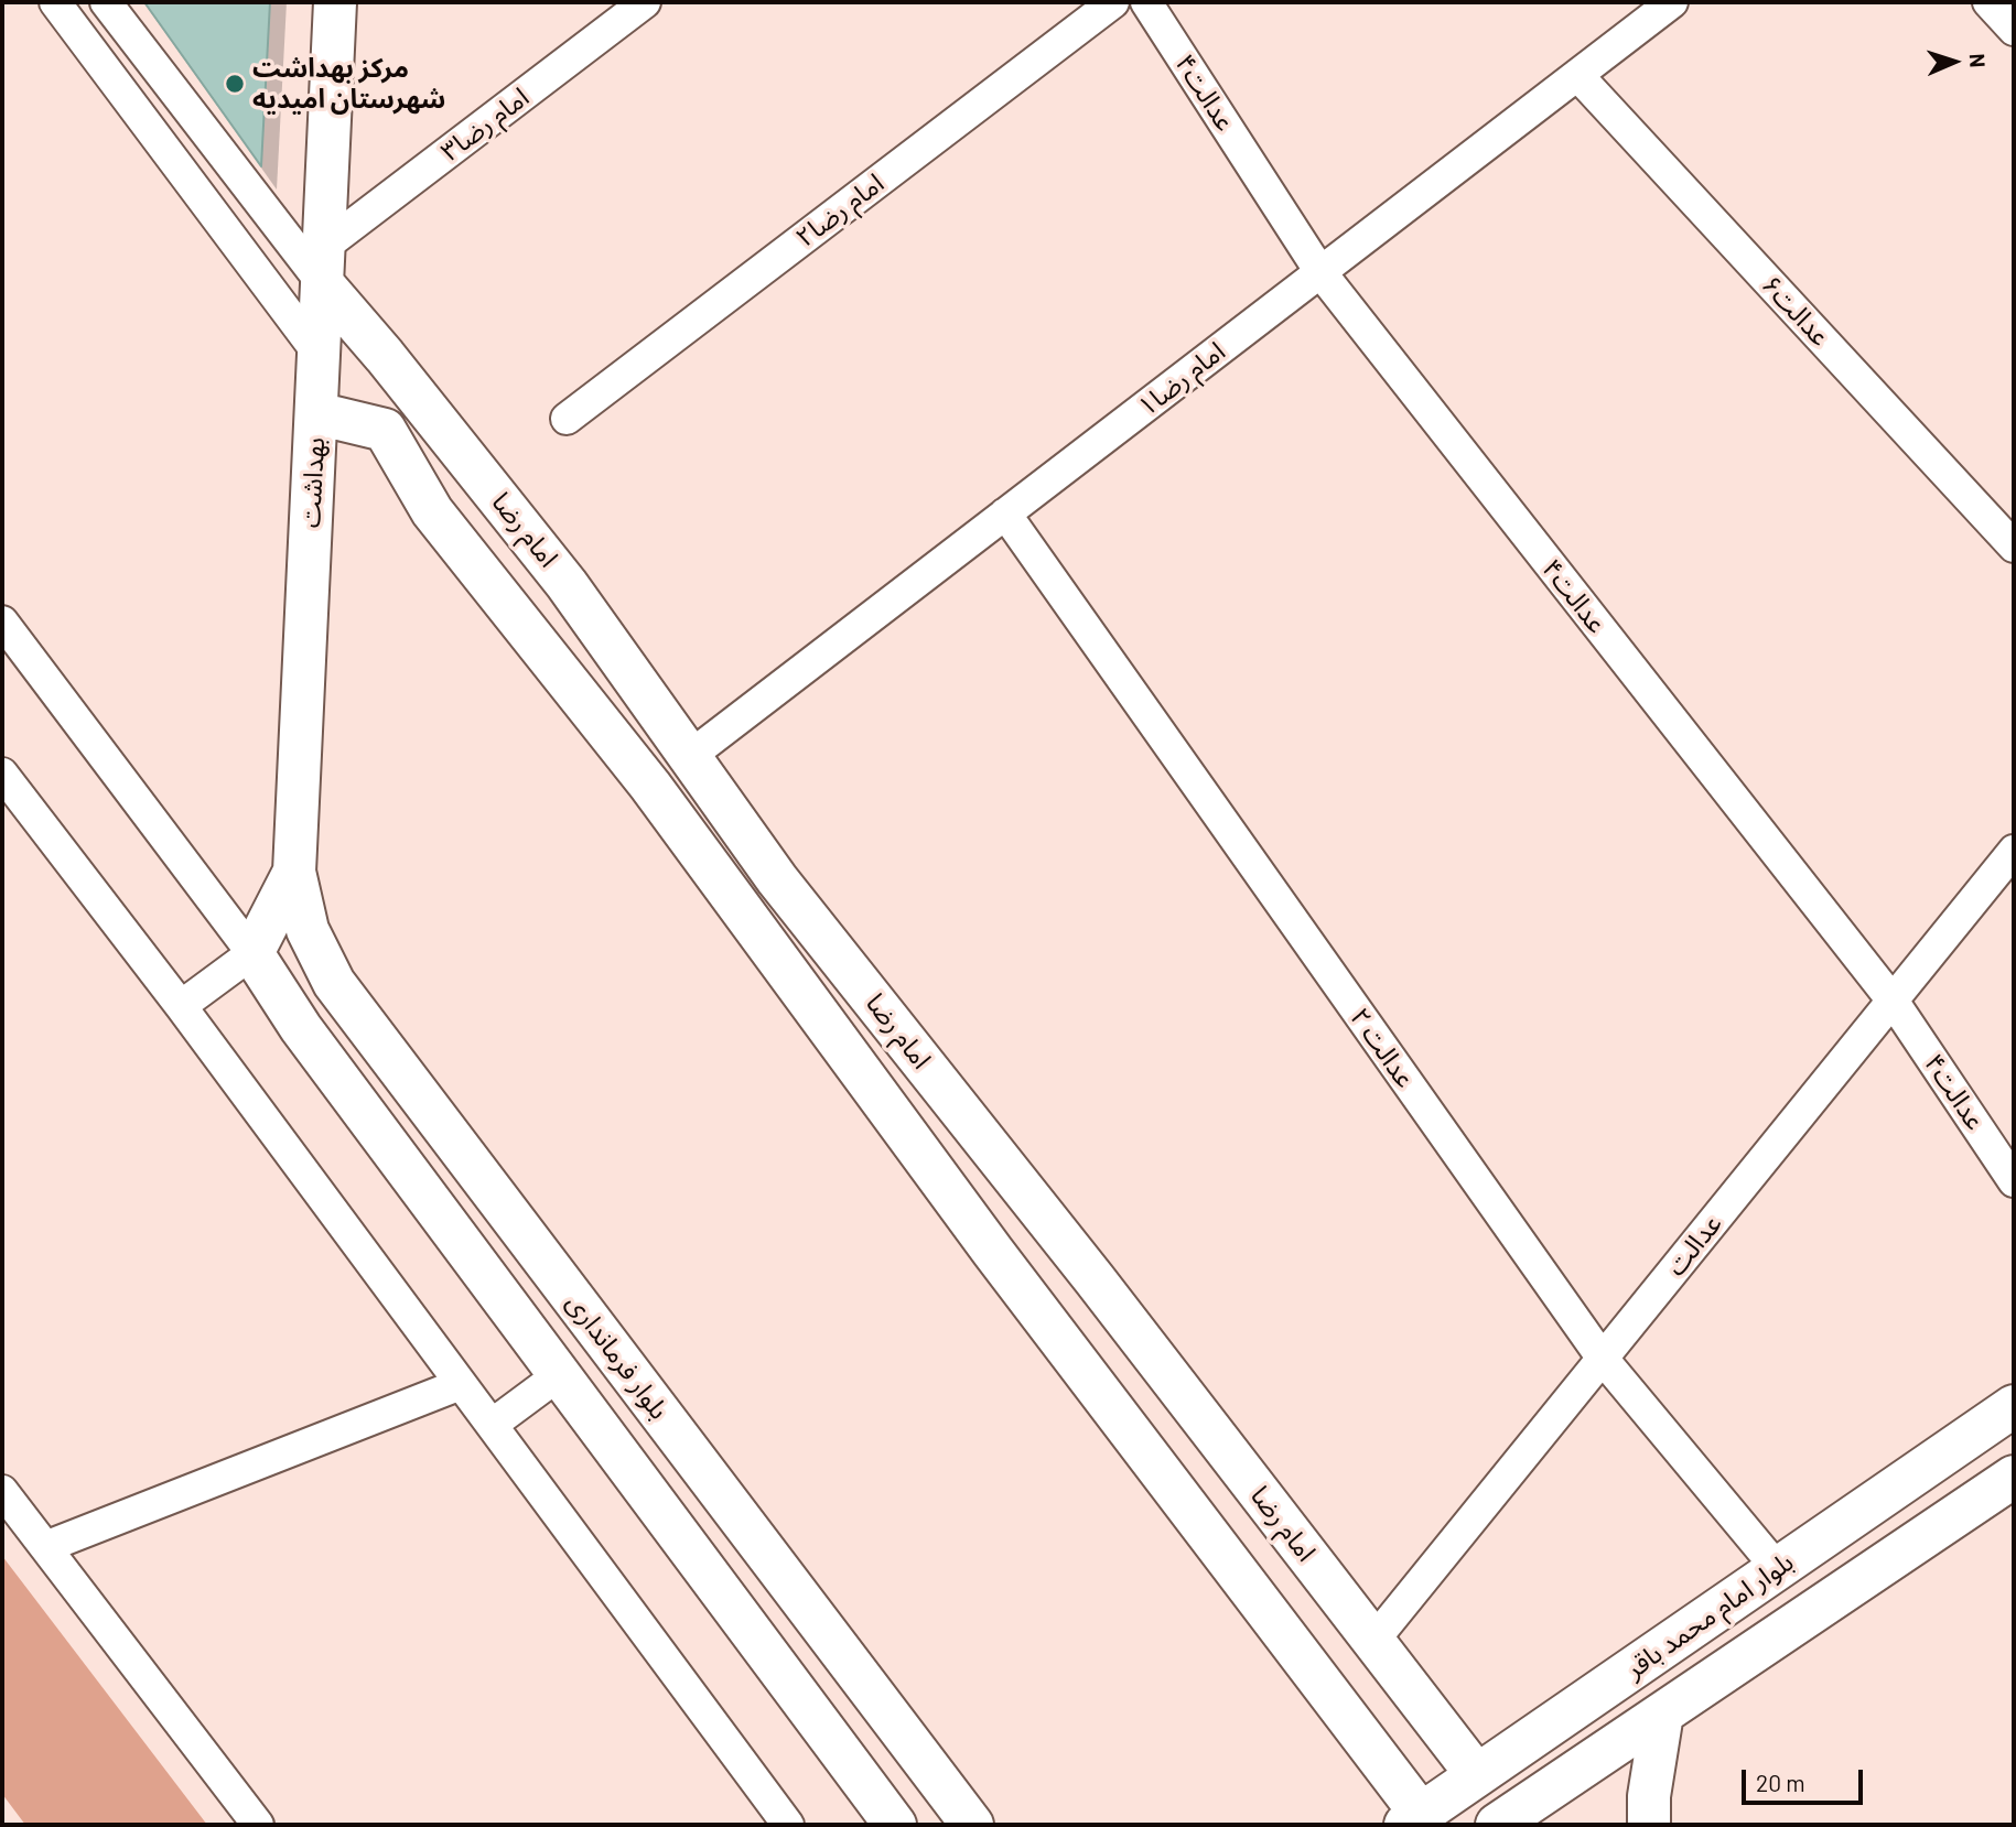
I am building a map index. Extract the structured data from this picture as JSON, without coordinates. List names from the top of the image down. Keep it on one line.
{"streets":{"street":["عدالت۴","امام رضا۳","امام رضا۲","عدالت۶","امام رضا۱","بهداشت","امام رضا","عدالت ۲","عدالت","بلوار فرمانداری","بلوار امام محمد باقر"]},"crossings":[["عدالت۴","امام رضا۱"],["عدالت۴","عدالت"],["امام رضا۳","بهداشت"],["امام رضا۳","امام رضا"],["عدالت۶","امام رضا۱"],["امام رضا۱","امام رضا"],["امام رضا۱","عدالت ۲"],["بهداشت","امام رضا"],["بهداشت","بلوار فرمانداری"],["امام رضا","عدالت"],["امام رضا","بلوار امام محمد باقر"],["عدالت ۲","عدالت"],["عدالت ۲","بلوار امام محمد باقر"]],"places":["مرکز بهداشت شهرستان امیدیه"],"scale_bar":"20 m","north":"right"}
